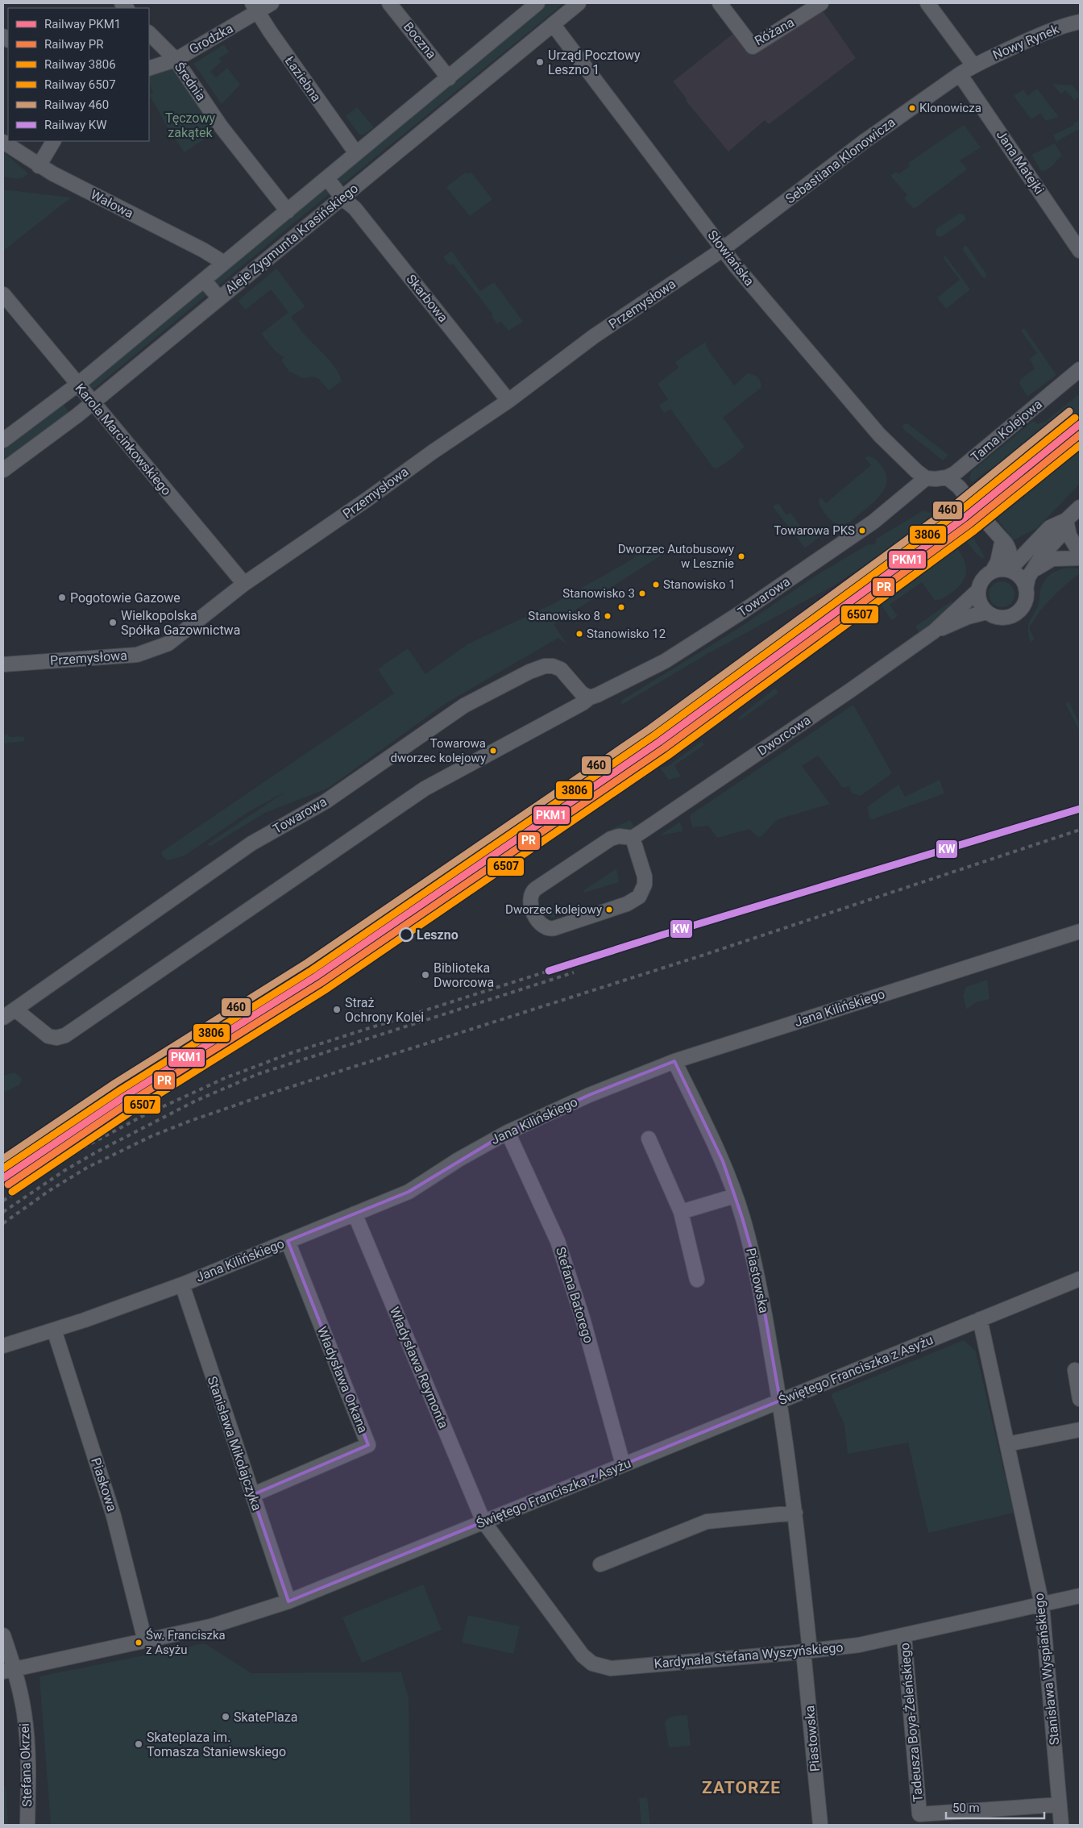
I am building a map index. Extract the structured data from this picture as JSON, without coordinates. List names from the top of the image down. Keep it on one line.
{"streets":{"street":["Różana","Grodzka","Boczna","Nowy Rynek","Łaziebna","Średnia","Sebastiana Klonowicza","Jana Matejki","Wałowa","Aleje Zygmunta Krasińskiego","Słowiańska","Skarbowa","Przemysłowa","Tama Kolejowa","Karola Marcinkowskiego","Towarowa","Dworcowa","Jana Kilińskiego","Piastowska","Stefana Batorego","Władysława Reymonta","Świętego Franciszka z Asyżu","Władysława Orkana","Stanisława Mikołajczyka","Piaskowa","Kardynała Stefana Wyszyńskiego","Stanisława Wyspiańskiego","Tadeusza Boya-Żeleńskiego","Stefana Okrzei"]},"crossings":[["Grodzka","Łaziebna"],["Grodzka","Średnia"],["Boczna","Aleje Zygmunta Krasińskiego"],["Nowy Rynek","Sebastiana Klonowicza"],["Nowy Rynek","Jana Matejki"],["Łaziebna","Aleje Zygmunta Krasińskiego"],["Średnia","Aleje Zygmunta Krasińskiego"],["Sebastiana Klonowicza","Jana Matejki"],["Sebastiana Klonowicza","Słowiańska"],["Sebastiana Klonowicza","Przemysłowa"],["Wałowa","Aleje Zygmunta Krasińskiego"],["Aleje Zygmunta Krasińskiego","Słowiańska"],["Aleje Zygmunta Krasińskiego","Skarbowa"],["Aleje Zygmunta Krasińskiego","Karola Marcinkowskiego"],["Słowiańska","Przemysłowa"],["Słowiańska","Towarowa"],["Skarbowa","Przemysłowa"],["Przemysłowa","Karola Marcinkowskiego"],["Jana Kilińskiego","Piastowska"],["Jana Kilińskiego","Stefana Batorego"],["Jana Kilińskiego","Władysława Reymonta"],["Jana Kilińskiego","Władysława Orkana"],["Jana Kilińskiego","Stanisława Mikołajczyka"],["Jana Kilińskiego","Piaskowa"],["Piastowska","Świętego Franciszka z Asyżu"],["Piastowska","Kardynała Stefana Wyszyńskiego"],["Stefana Batorego","Świętego Franciszka z Asyżu"],["Władysława Reymonta","Świętego Franciszka z Asyżu"],["Władysława Reymonta","Kardynała Stefana Wyszyńskiego"],["Świętego Franciszka z Asyżu","Stanisława Mikołajczyka"],["Świętego Franciszka z Asyżu","Piaskowa"],["Świętego Franciszka z Asyżu","Kardynała Stefana Wyszyńskiego"],["Świętego Franciszka z Asyżu","Stanisława Wyspiańskiego"],["Świętego Franciszka z Asyżu","Stefana Okrzei"],["Władysława Orkana","Stanisława Mikołajczyka"],["Kardynała Stefana Wyszyńskiego","Stanisława Wyspiańskiego"],["Kardynała Stefana Wyszyńskiego","Tadeusza Boya-Żeleńskiego"],["Stanisława Wyspiańskiego","Tadeusza Boya-Żeleńskiego"]],"districts":["ZATORZE"],"parks":["Tęczowy zakątek"],"places":["Urząd Pocztowy Leszno 1","Klonowicza","Towarowa PKS","Dworzec Autobusowy w Lesznie","Stanowisko 1","Stanowisko 3","Pogotowie Gazowe","Stanowisko 8","Wielkopolska Spółka Gazownictwa","Stanowisko 12","Towarowa dworzec kolejowy","Dworzec kolejowy","Leszno","Biblioteka Dworcowa","Straż Ochrony Kolei","Św. Franciszka z Asyżu","SkatePlaza","Skateplaza im. Tomasza Staniewskiego"],"lines":["rail line 460","rail line 3806","rail line PKM1","rail line PR","rail line 6507","rail line KW"],"legend":["Railway PKM1","Railway PR","Railway 3806","Railway 6507","Railway 460","Railway KW"],"scale_bar":"50 m"}
